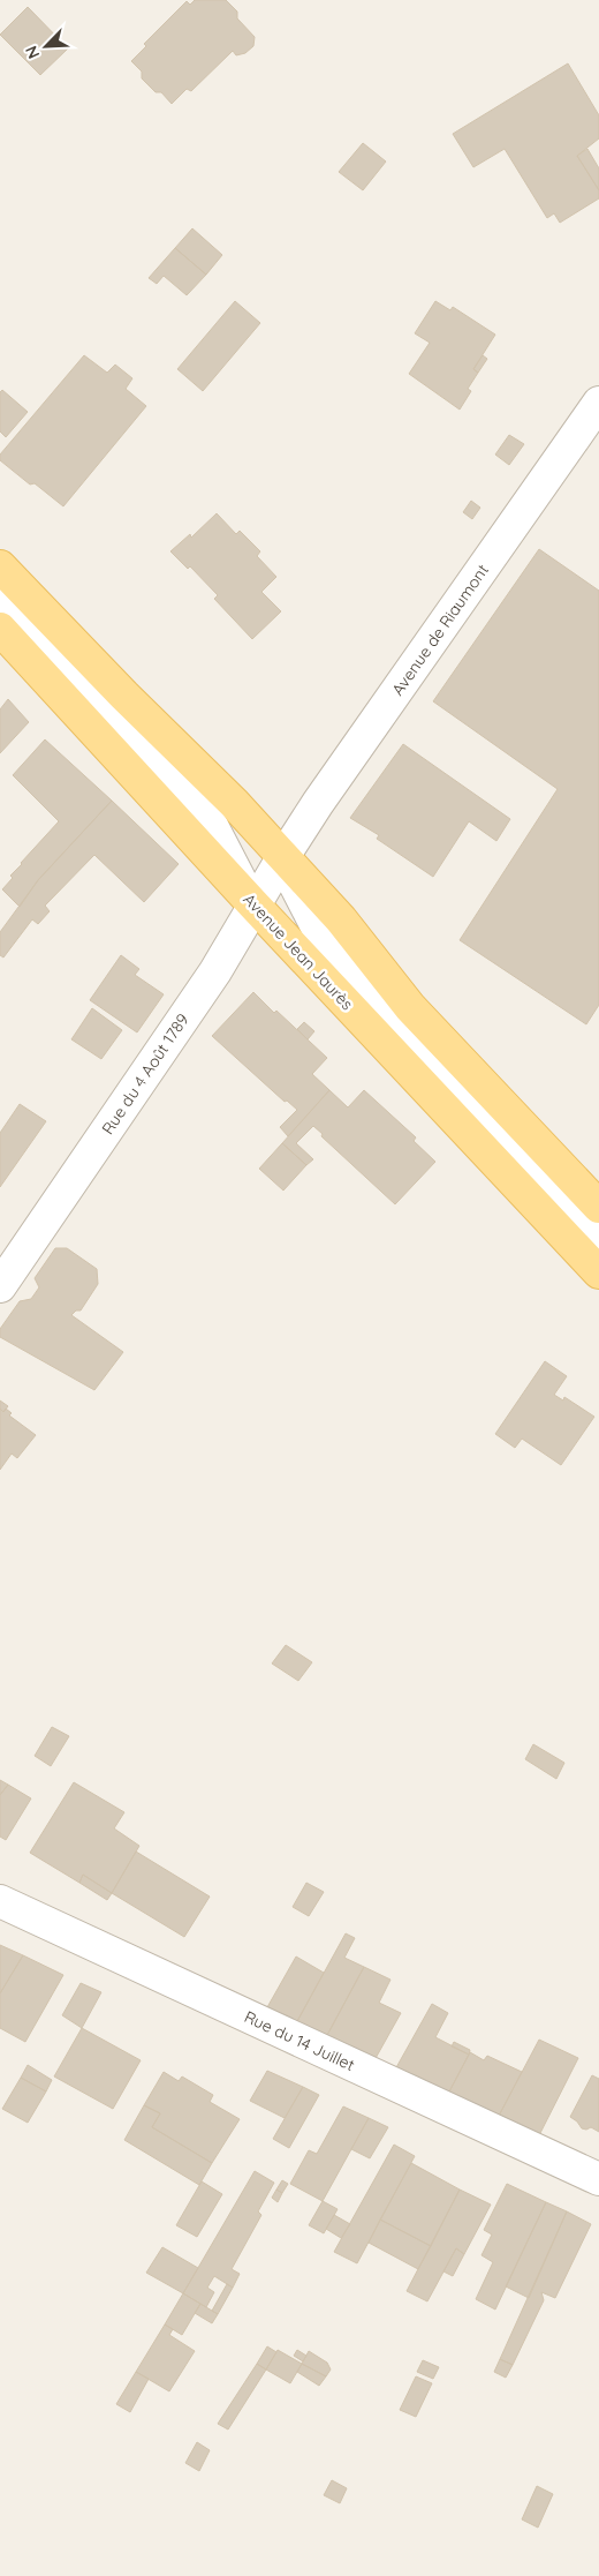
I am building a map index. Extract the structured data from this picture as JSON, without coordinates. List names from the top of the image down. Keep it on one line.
{"streets":{"main road":["Avenue Jean Jaurès"],"street":["Avenue de Riaumont","Rue du 4 Août 1789","Rue du 14 Juillet"]},"crossings":[["Avenue de Riaumont","Rue du 4 Août 1789"],["Avenue Jean Jaurès","Rue du 4 Août 1789"]],"north":"bottom left"}
